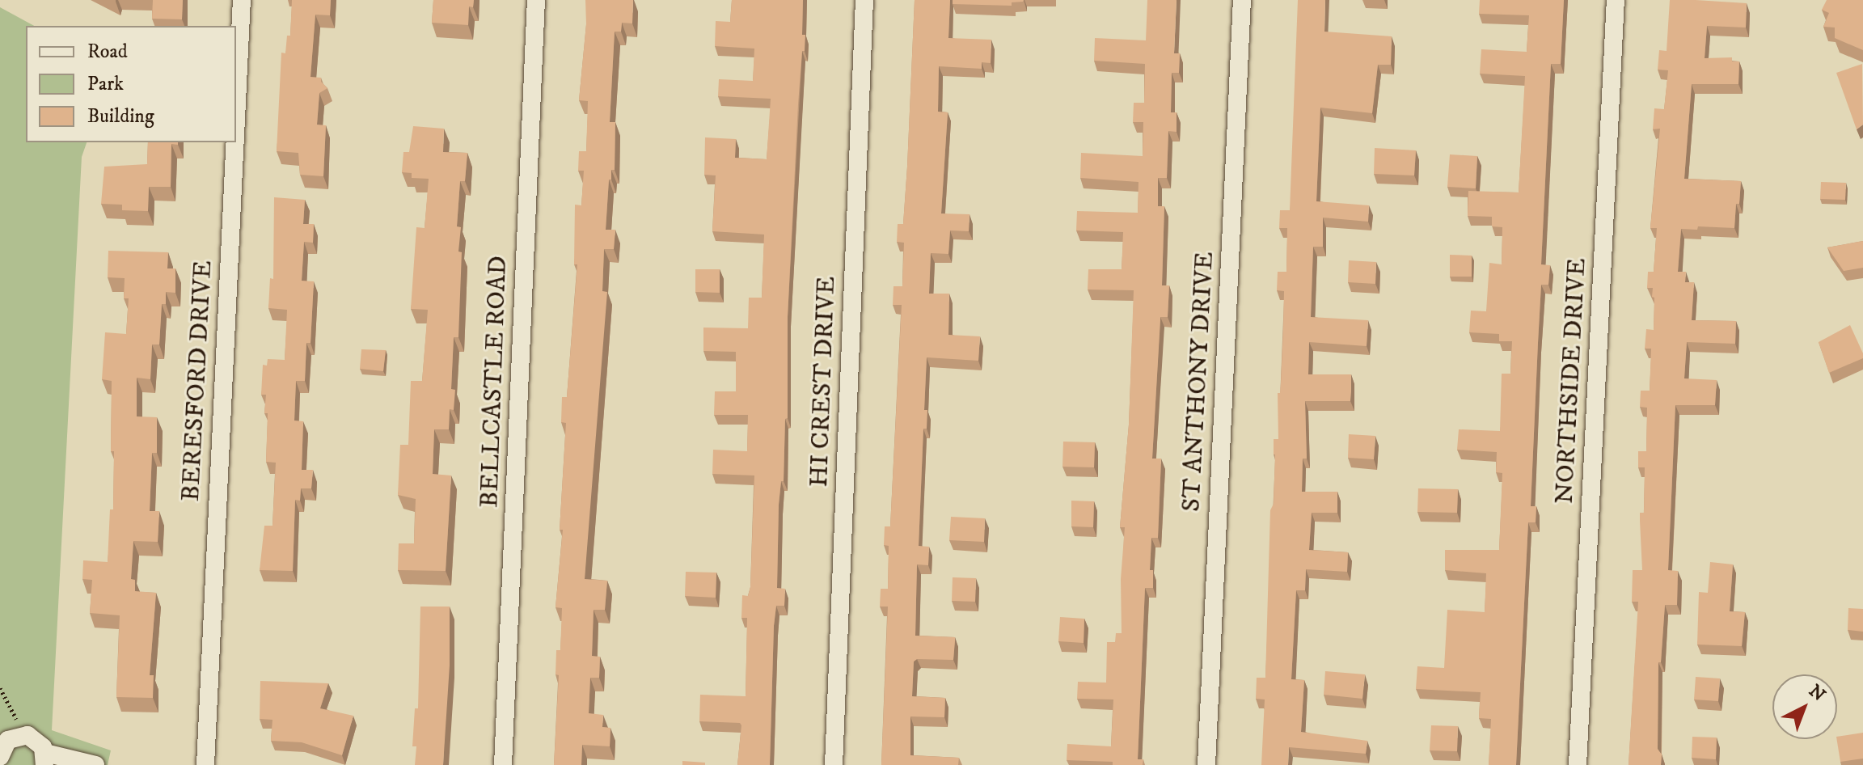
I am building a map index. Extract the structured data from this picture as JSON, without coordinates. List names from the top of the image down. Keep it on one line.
{"streets":{"street":["BERESFORD DRIVE","NORTHSIDE DRIVE","BELLCASTLE ROAD","HI CREST DRIVE","ST ANTHONY DRIVE"]},"legend":["Road","Park","Building"],"north":"top right"}
